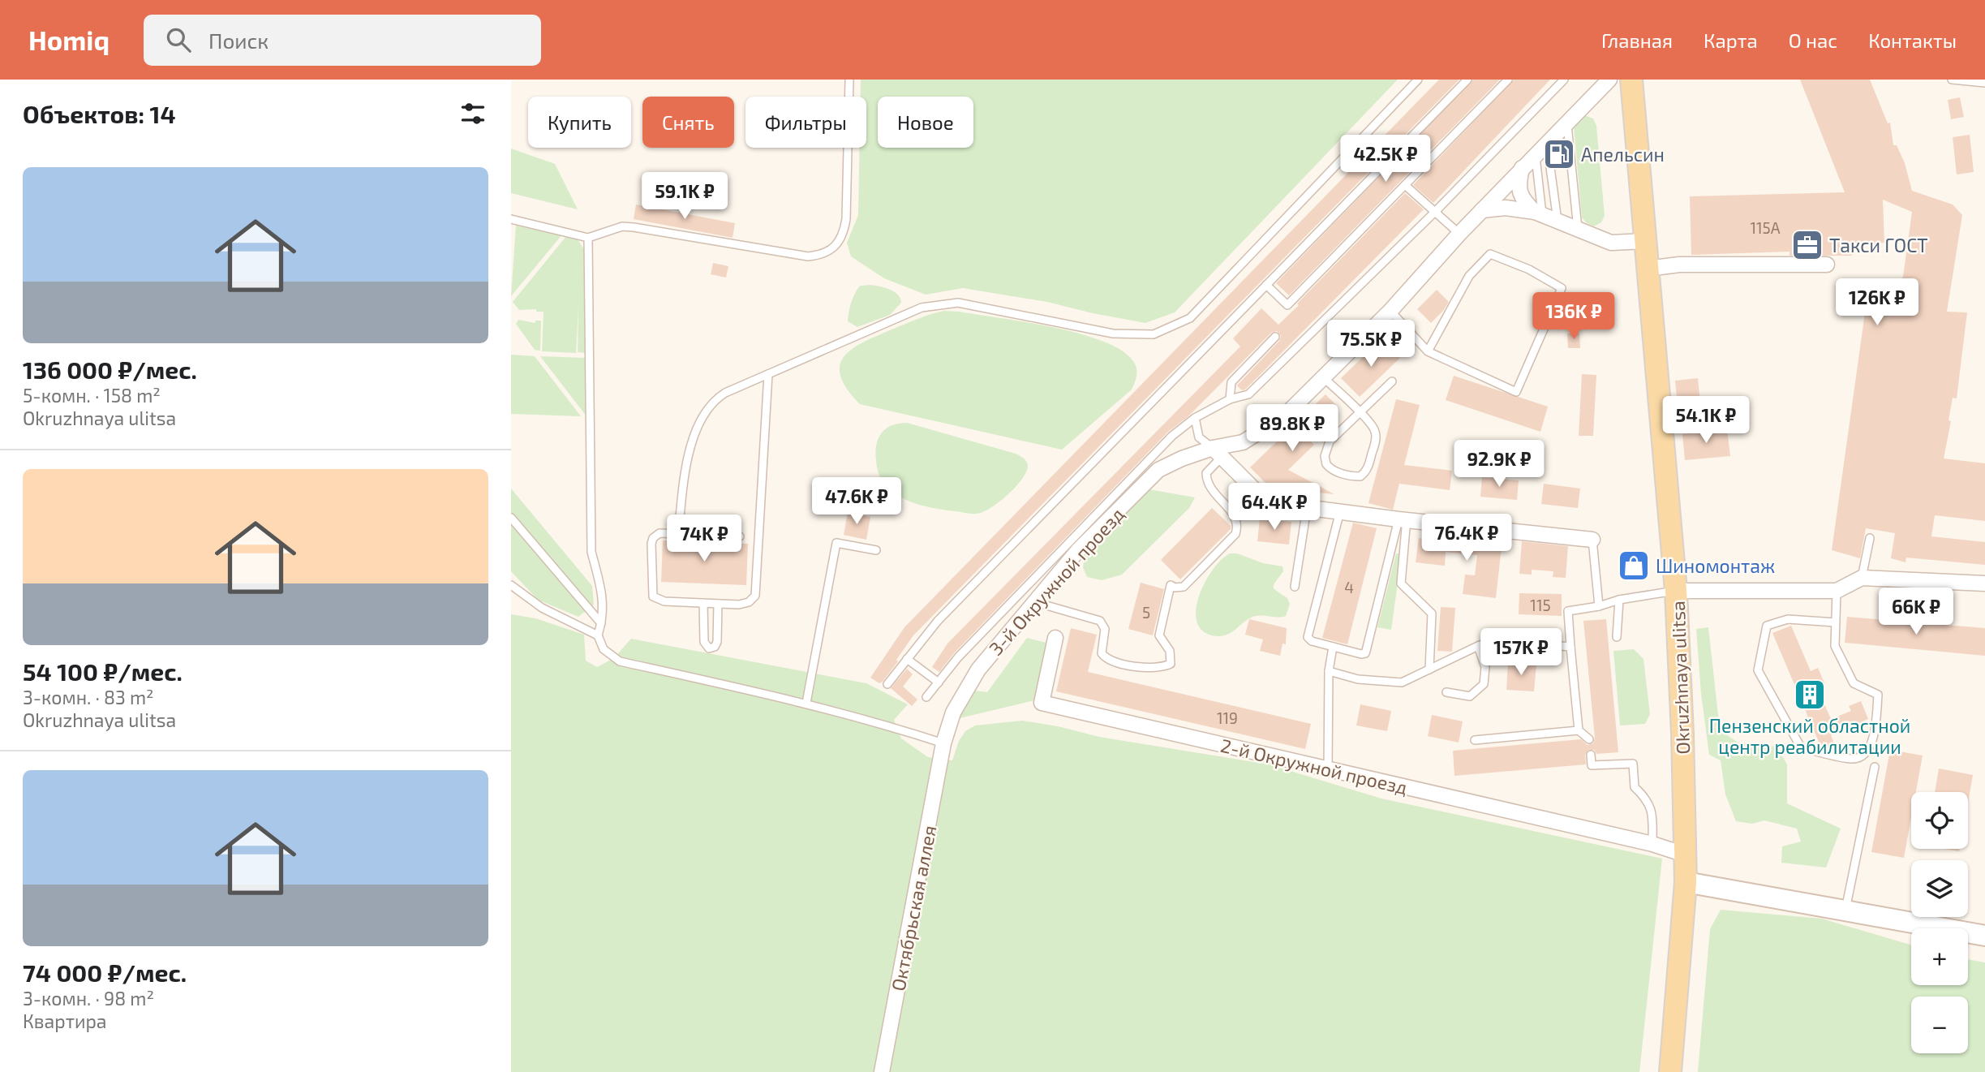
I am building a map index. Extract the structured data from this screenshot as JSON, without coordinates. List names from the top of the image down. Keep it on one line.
{"streets":{"main road":["Okruzhnaya ulitsa"],"street":["3-й Окружной проезд","2-й Окружной проезд","Октябрьская аллея"]},"crossings":[["3-й Окружной проезд","Октябрьская аллея"],["Okruzhnaya ulitsa","2-й Окружной проезд"]],"places":{"fuel station":["Апельсин"],"office":["Такси ГОСТ"],"shop":["Шиномонтаж"],"building":["Пензенский областной центр реабилитации"]},"house_numbers":["115А","4","115","5","119"],"page":{"header":"Homiq","search":"Поиск","nav":["Главная","Карта","О нас","Контакты"],"heading":"Объектов: 14","chip":["Купить","Снять","Фильтры","Новое"],"price":["42.5K ₽","59.1K ₽","126K ₽","136K ₽","75.5K ₽","54.1K ₽","89.8K ₽","92.9K ₽","47.6K ₽","64.4K ₽","76.4K ₽","74K ₽","66K ₽","157K ₽"],"list":[{"name":"136 000 ₽/мес.","note":"5-комн. · 158 m² · Okruzhnaya ulitsa"},{"name":"54 100 ₽/мес.","note":"3-комн. · 83 m² · Okruzhnaya ulitsa"},{"name":"74 000 ₽/мес.","note":"3-комн. · 98 m² · Квартира"}],"map_buttons":["+","−"]}}
